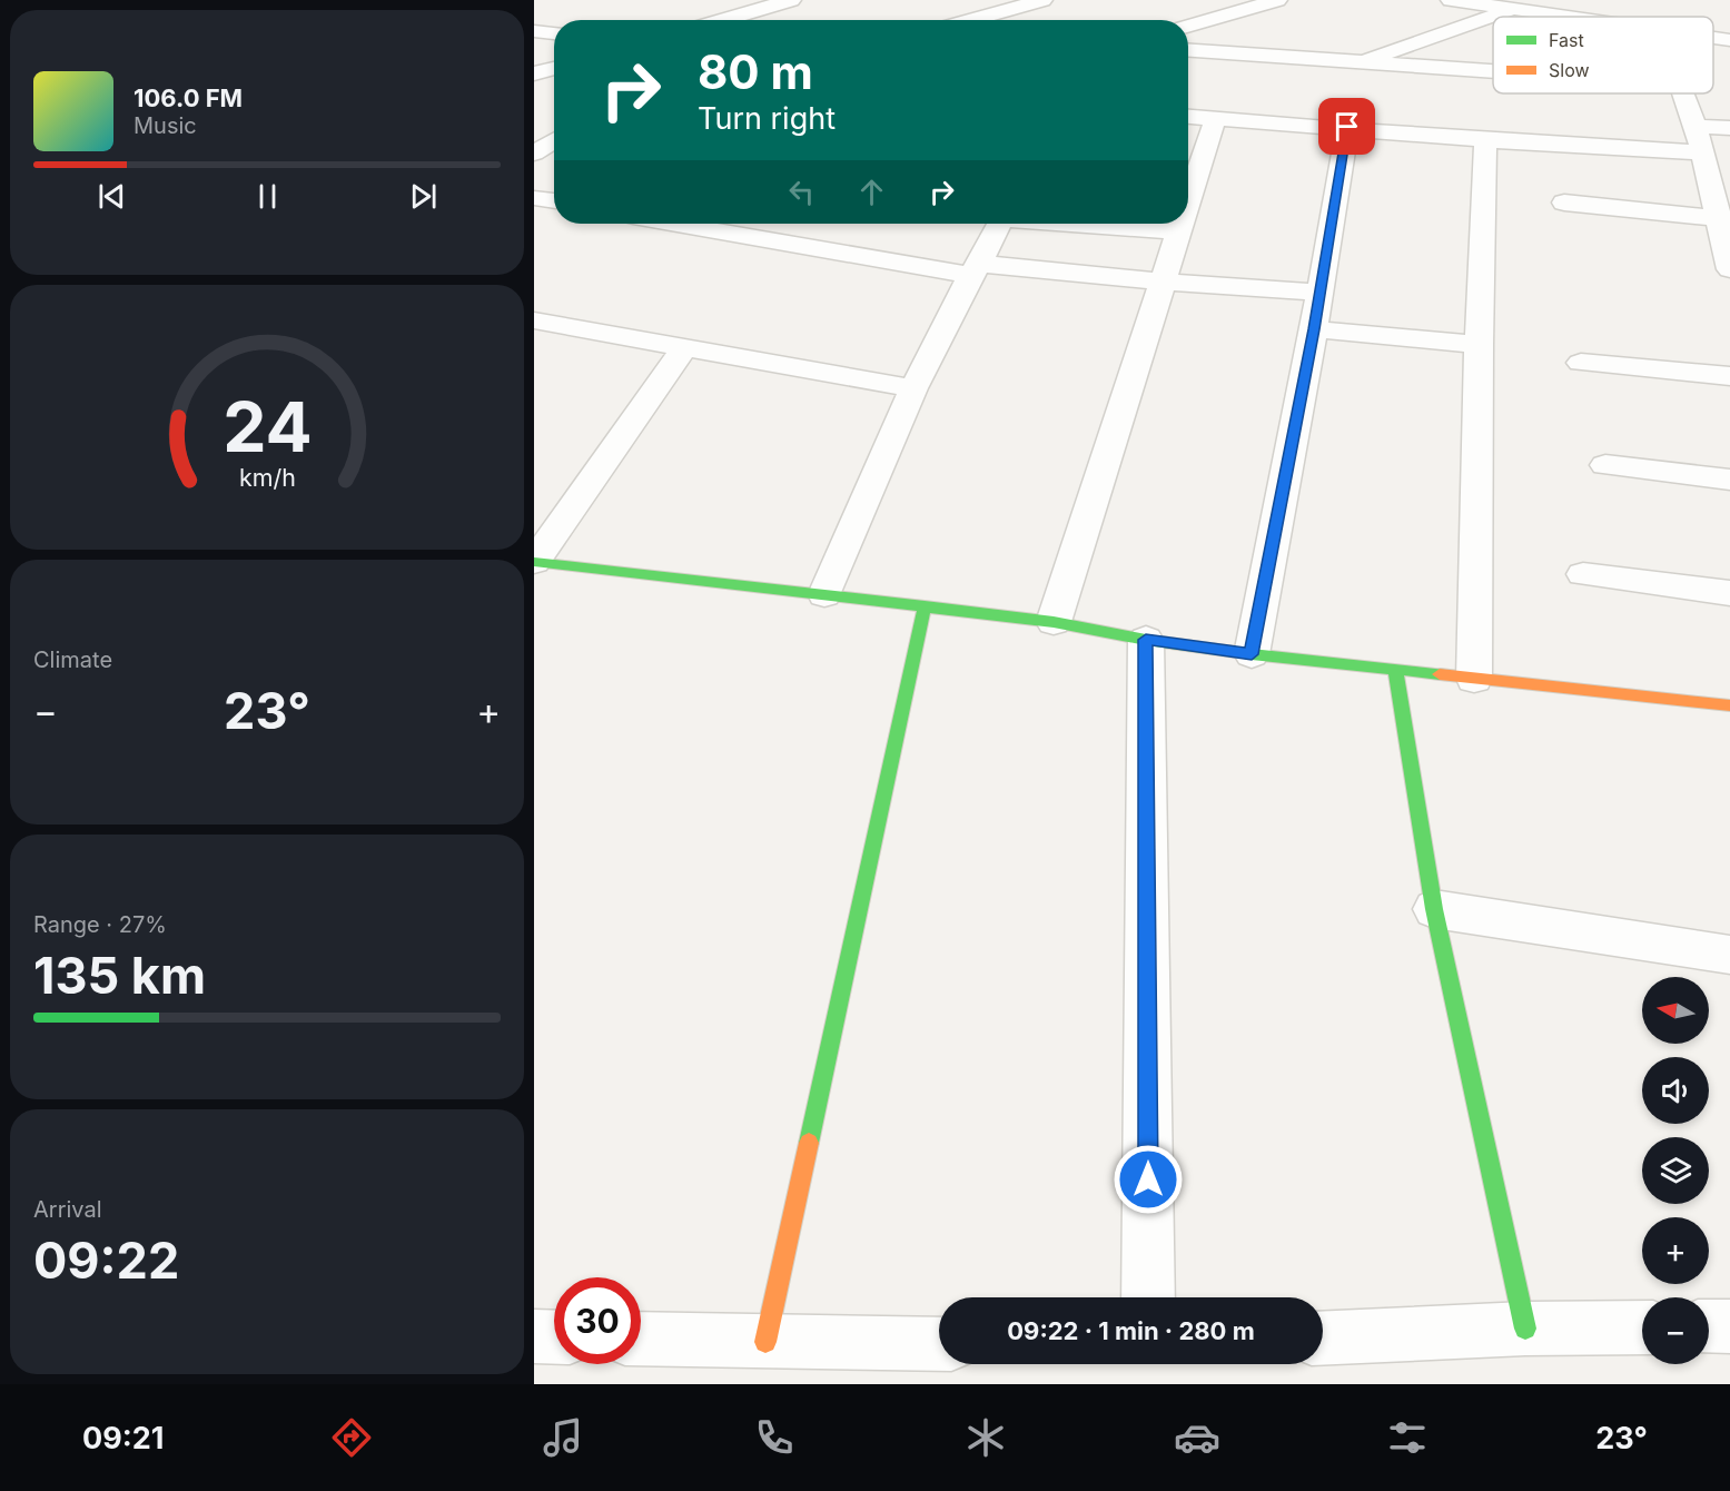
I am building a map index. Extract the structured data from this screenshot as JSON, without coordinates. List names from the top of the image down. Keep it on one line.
{"legend":["Fast","Slow"],"north":"left","page":{"turn":["80 m","Turn right"],"song":["106.0 FM","Music"],"tile":["Climate",["Range · 27%","135 km"],["Arrival","09:22"]],"heat":["−","23°","+"],"map_buttons":["+","−"],"limit":"30","trip":"09:22 · 1 min · 280 m","tabs":["09:21","23°"],"gauge":["24","km/h"]}}
